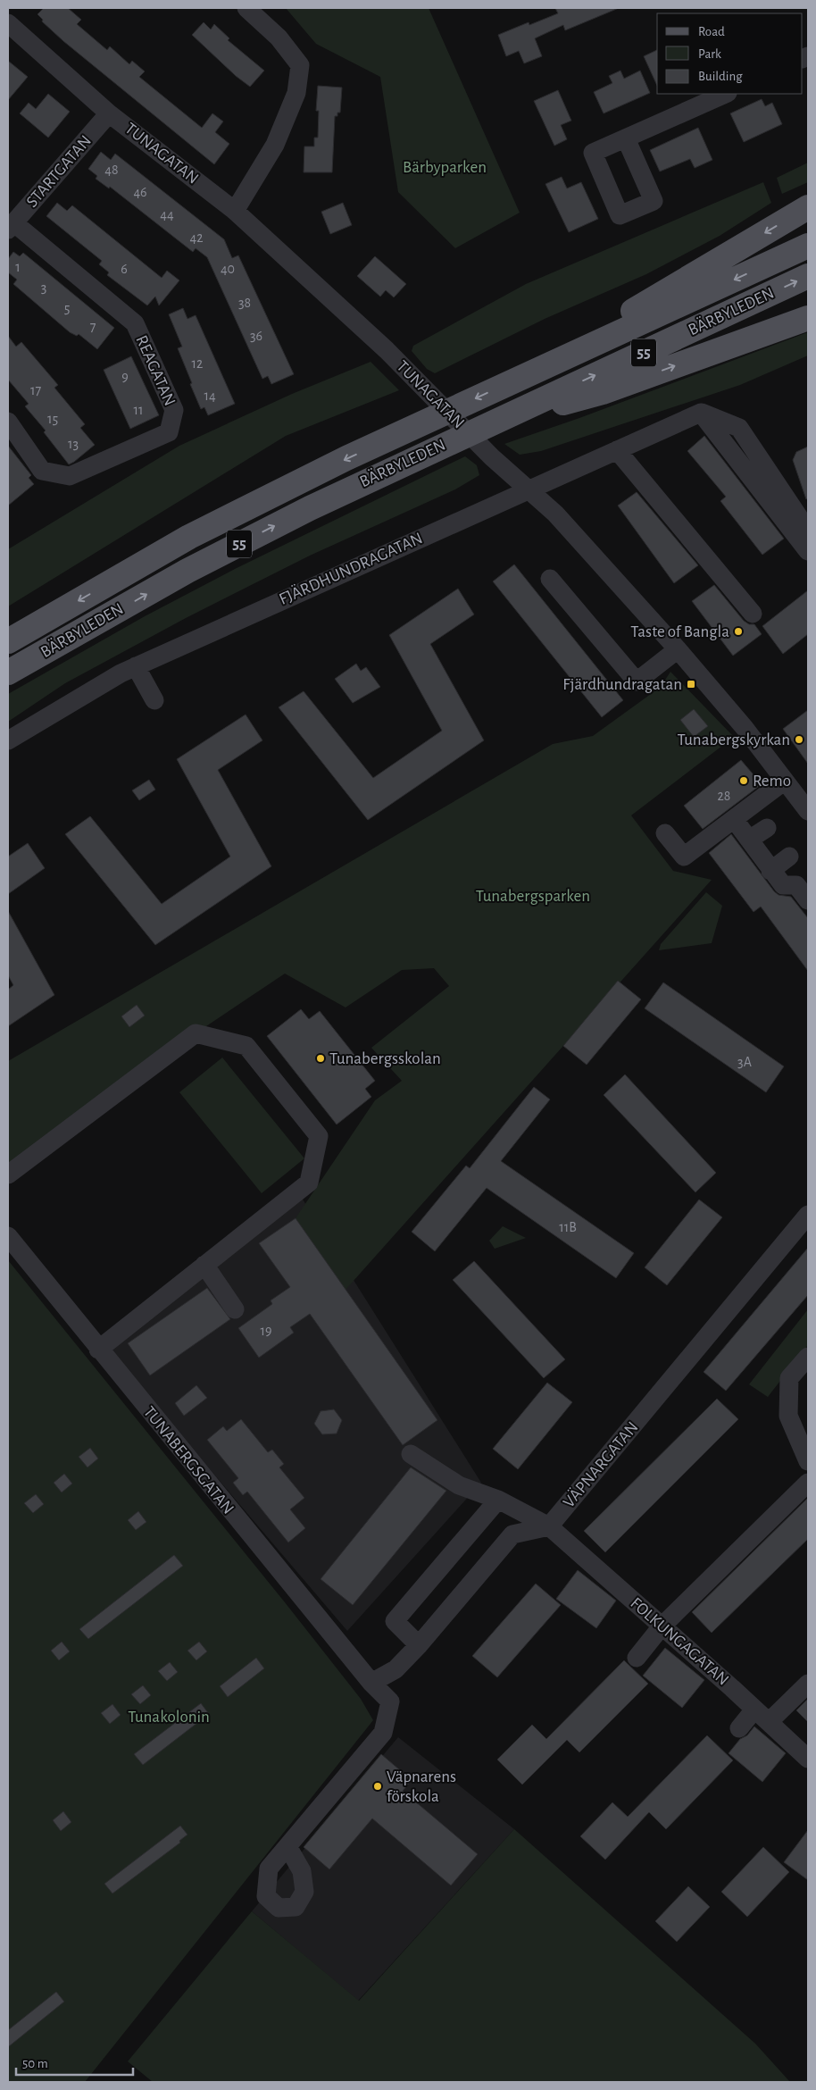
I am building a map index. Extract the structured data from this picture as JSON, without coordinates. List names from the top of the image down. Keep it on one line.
{"streets":{"main road":["BÄRBYLEDEN","55"],"street":["TUNAGATAN","STARTGATAN","REAGATAN","FJÄRDHUNDRAGATAN","TUNABERGSGATAN","VÄPNARGATAN","FOLKUNGAGATAN"]},"crossings":[["TUNAGATAN","STARTGATAN"],["TUNAGATAN","FJÄRDHUNDRAGATAN"],["STARTGATAN","REAGATAN"],["VÄPNARGATAN","FOLKUNGAGATAN"]],"parks":["Bärbyparken","Tunabergsparken","Tunakolonin"],"places":{"other":["Taste of Bangla","Tunabergskyrkan","Remo","Tunabergsskolan","Väpnarens förskola"],"transit":["Fjärdhundragatan"]},"house_numbers":["48","46","44","42","1","6","40","3","38","5","7","36","12","9","17","14","11","15","13","28","3A","11B","19"],"legend":["Road","Park","Building"],"scale_bar":"50 m"}
